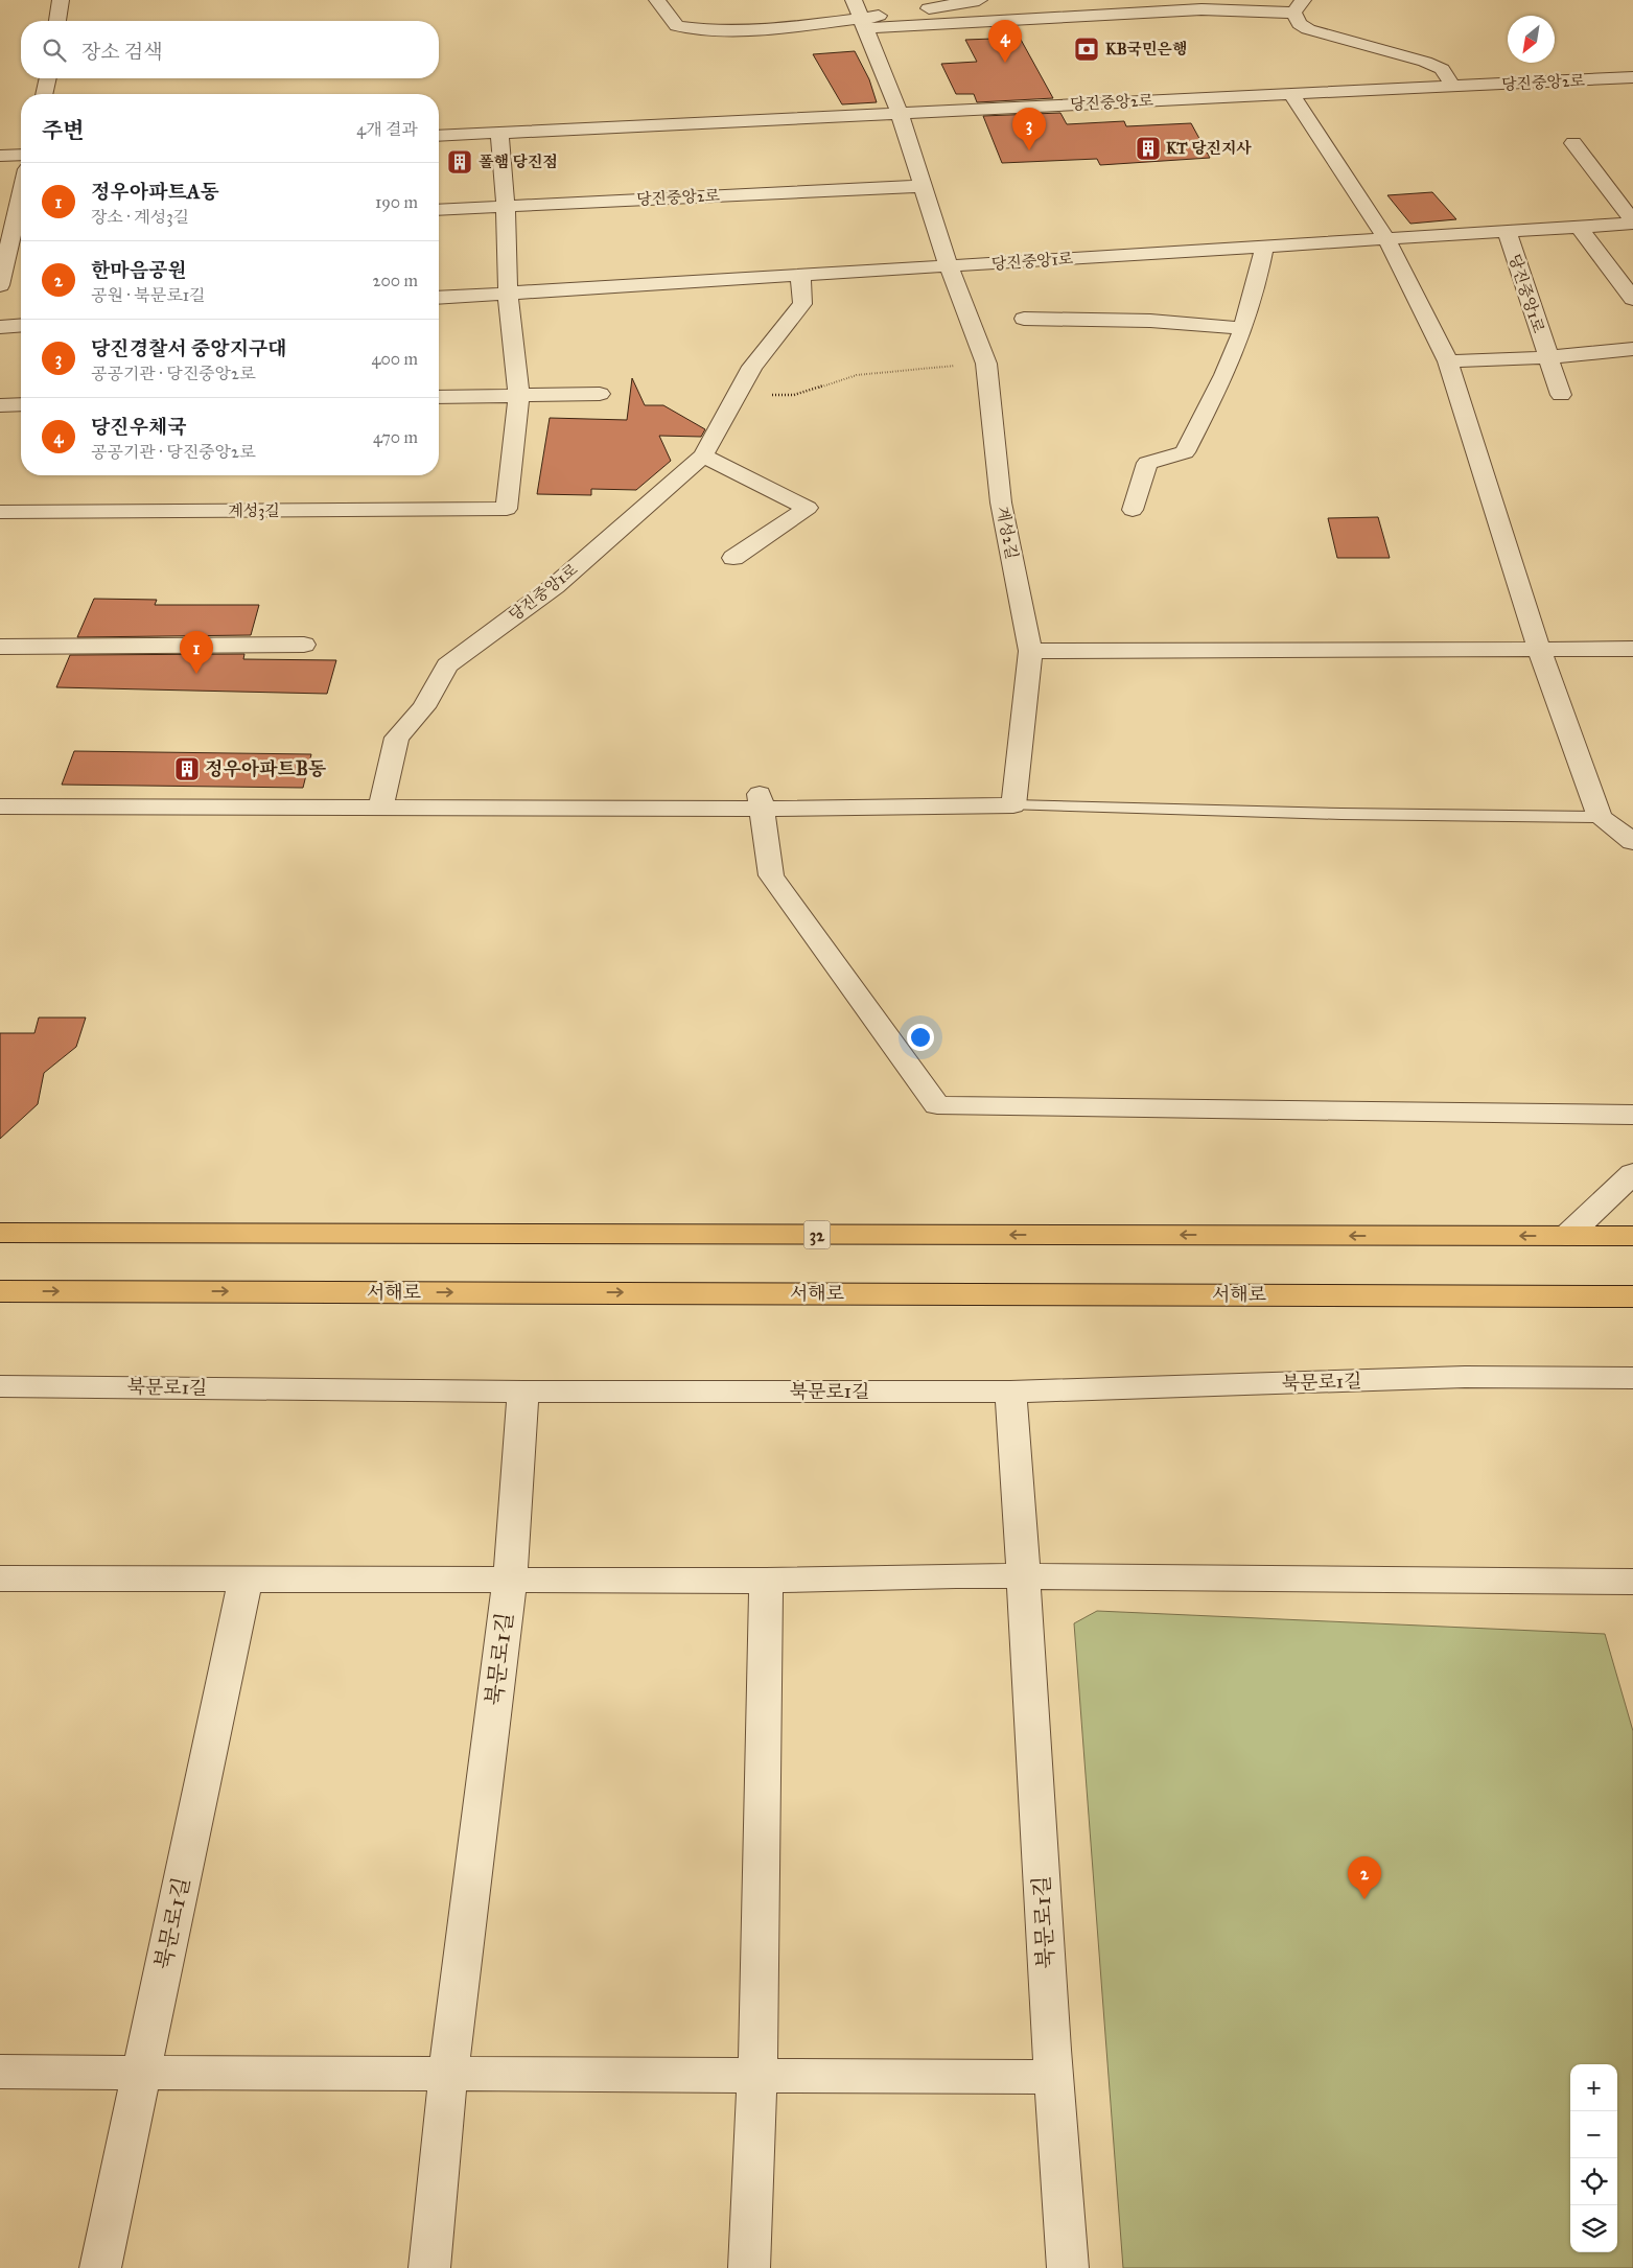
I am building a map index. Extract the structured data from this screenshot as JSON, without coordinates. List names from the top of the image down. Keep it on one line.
{"streets":{"main road":["32","서해로"],"street":["당진중앙2로","당진중앙1로","계성3길","계성2길","북문로1길"]},"crossings":[["당진중앙1로","계성2길"]],"places":{"bank":["KB국민은행"],"building":["KT 당진지사","폴햄 당진점","정우아파트B동"]},"north":"bottom left","page":{"pins":["4","3","1","2"],"search":"장소 검색","heading":["주변","4개 결과"],"list":[{"mark":"1","name":"정우아파트A동","note":"장소 · 계성3길","value":"190 m"},{"mark":"2","name":"한마음공원","note":"공원 · 북문로1길","value":"200 m"},{"mark":"3","name":"당진경찰서 중앙지구대","note":"공공기관 · 당진중앙2로","value":"400 m"},{"mark":"4","name":"당진우체국","note":"공공기관 · 당진중앙2로","value":"470 m"}],"map_buttons":["+","−"]}}
